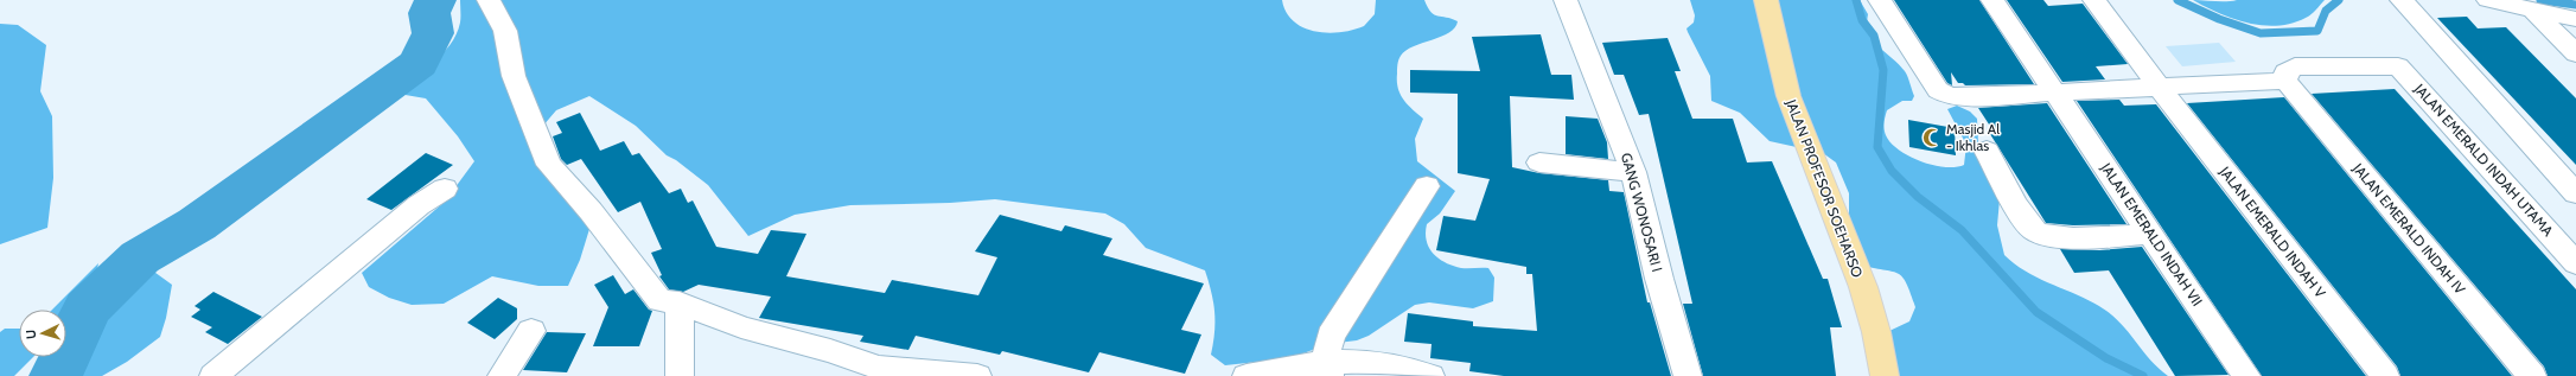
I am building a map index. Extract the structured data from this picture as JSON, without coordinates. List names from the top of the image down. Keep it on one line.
{"streets":{"main road":["JALAN PROFESOR SOEHARSO"],"street":["JALAN EMERALD INDAH UTAMA","GANG WONOSARI I","JALAN EMERALD INDAH IV","JALAN EMERALD INDAH V","JALAN EMERALD INDAH VII"]},"crossings":[["JALAN EMERALD INDAH UTAMA","JALAN EMERALD INDAH IV"]],"places":{"mosque":["Masjid Al - Ikhlas"]},"north":"left"}
